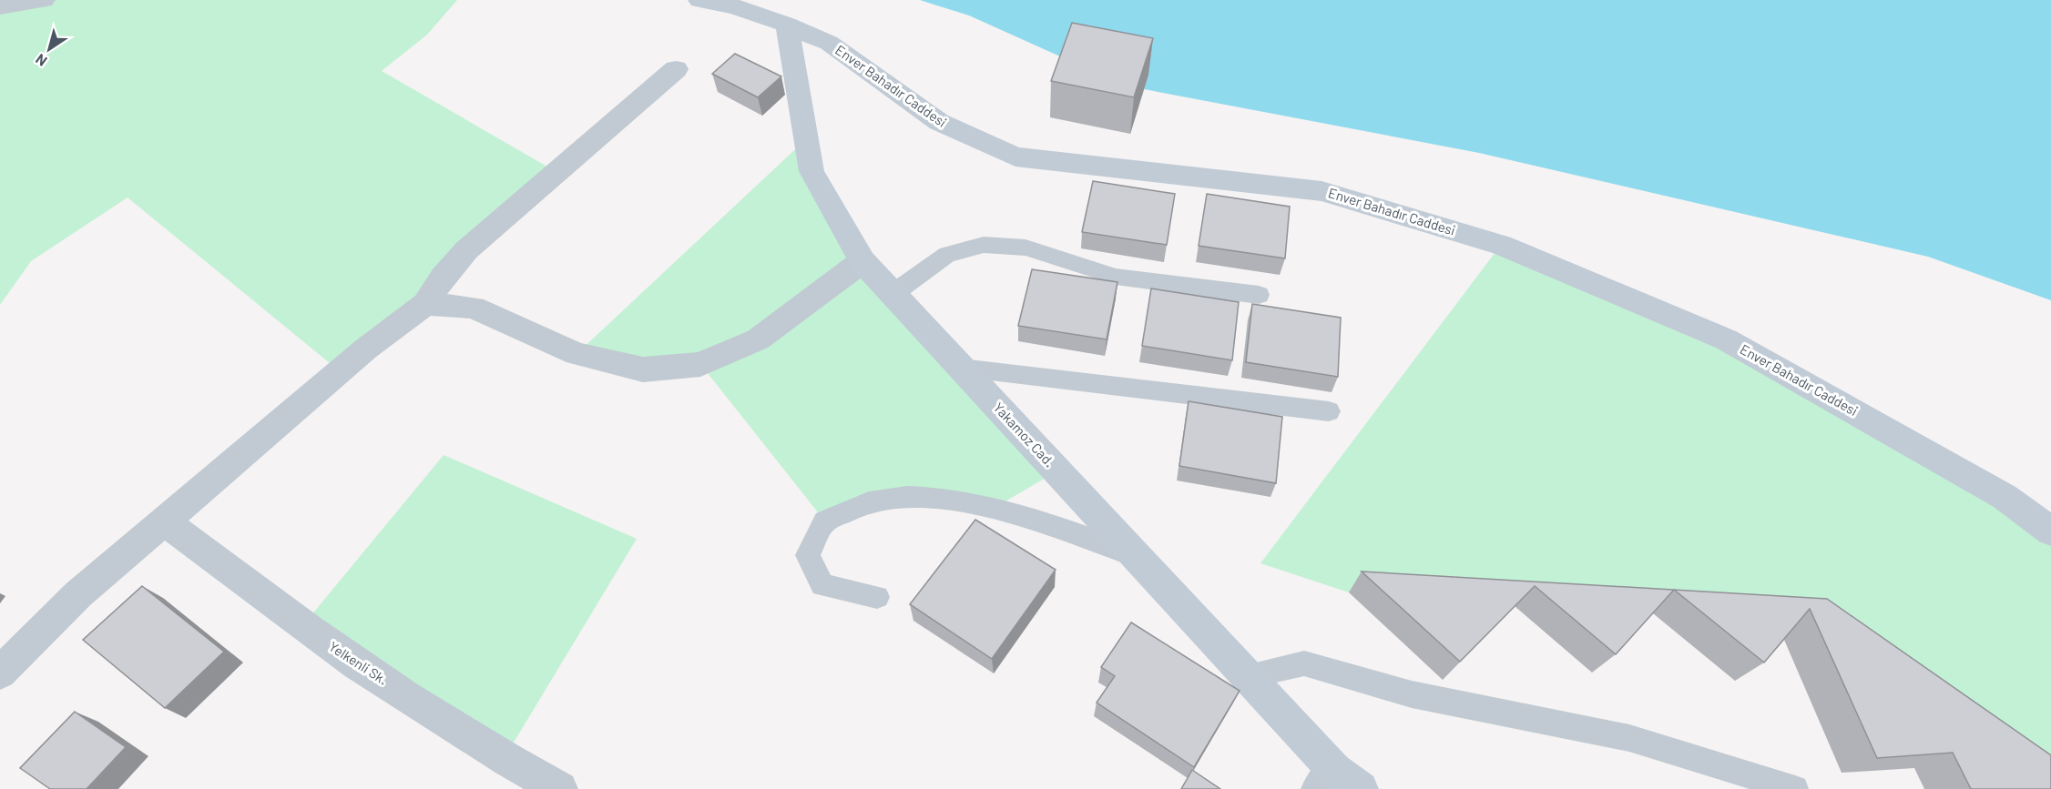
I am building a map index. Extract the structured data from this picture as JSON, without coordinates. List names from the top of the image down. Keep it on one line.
{"streets":{"main road":["Enver Bahadır Caddesi","Yakamoz Cad."],"street":["Yelkenli Sk."]},"crossings":[["Enver Bahadır Caddesi","Yakamoz Cad."]],"north":"bottom left"}
